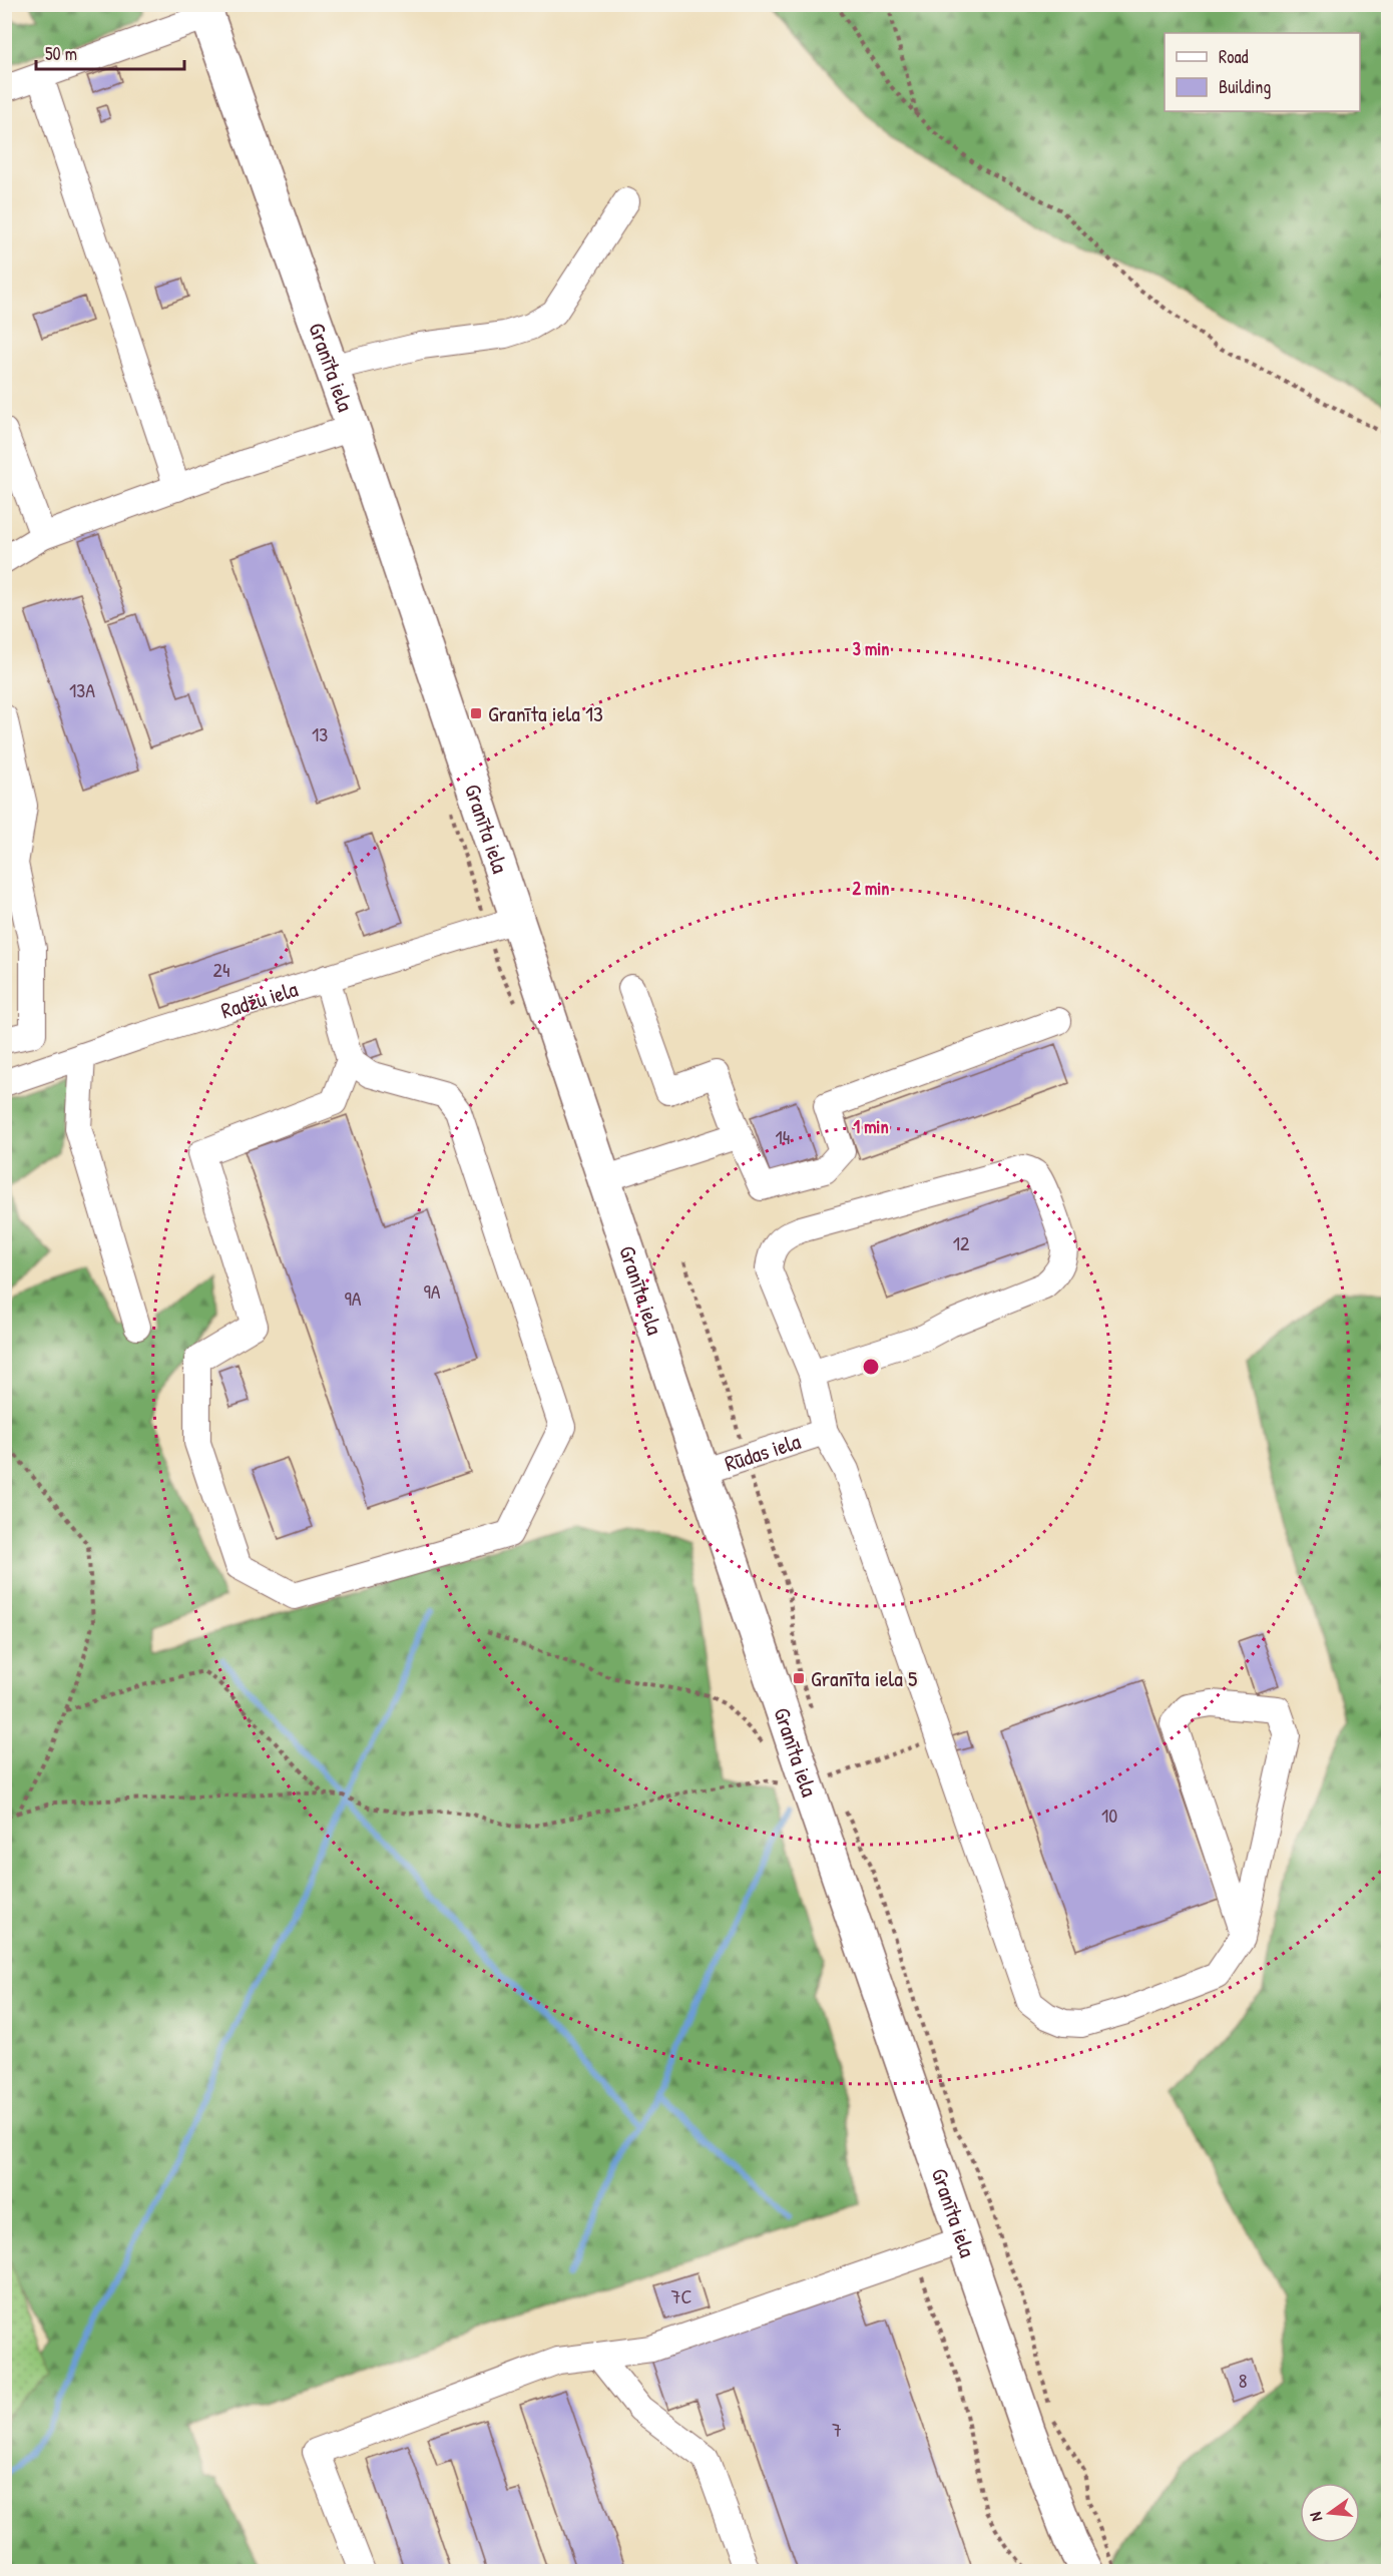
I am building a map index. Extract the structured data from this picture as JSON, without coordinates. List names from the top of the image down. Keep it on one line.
{"streets":{"main road":["Granīta iela"],"street":["Radžu iela","Rūdas iela"]},"crossings":[["Granīta iela","Radžu iela"],["Granīta iela","Rūdas iela"]],"places":{"transit":["Granīta iela 13","Granīta iela 5"]},"house_numbers":["13A","13","24","14","12","9A","9A","10","7C","8","7"],"legend":["Road","Building"],"scale_bar":"50 m","north":"left","rings":["3 min","2 min","1 min"]}
